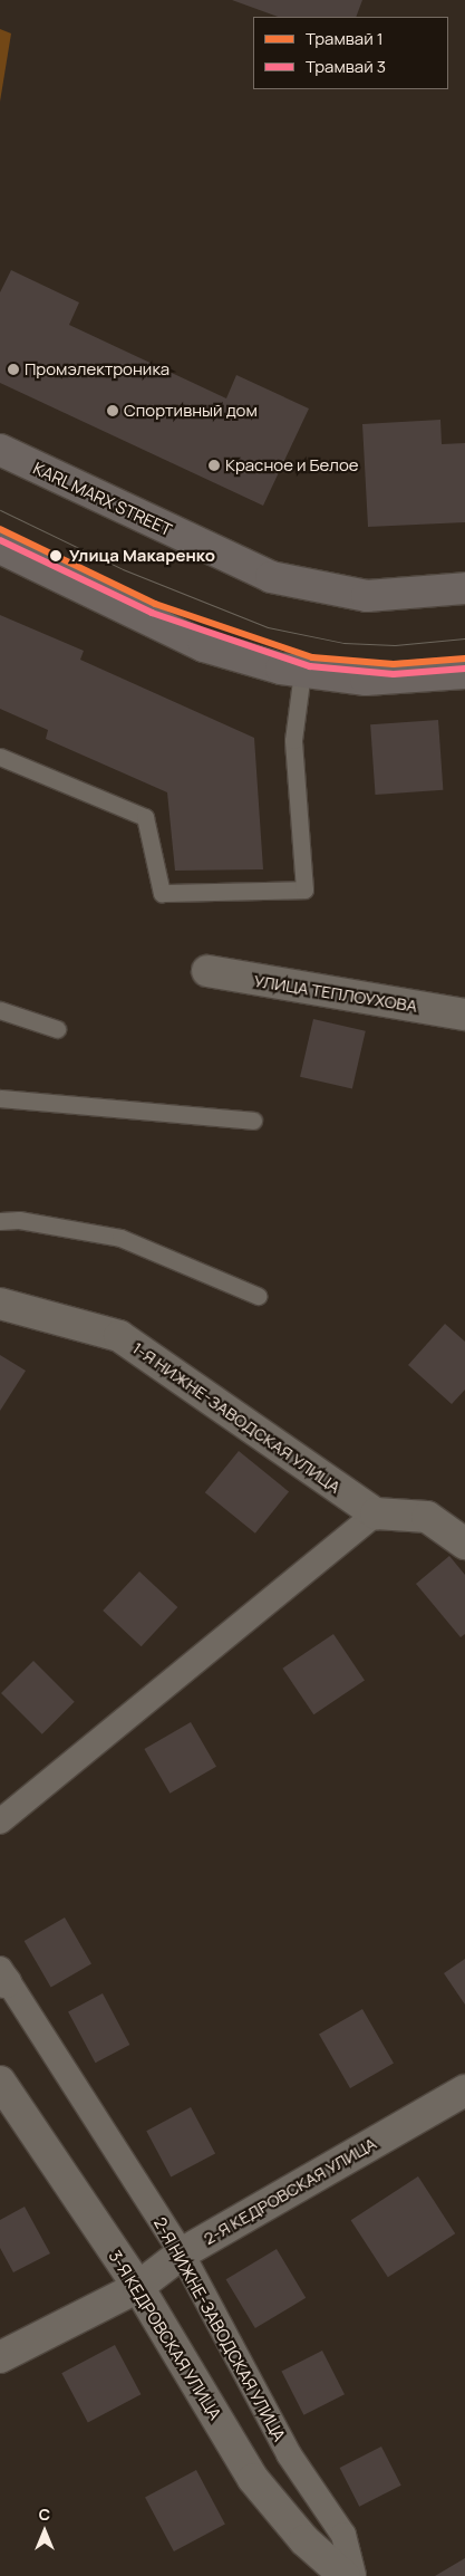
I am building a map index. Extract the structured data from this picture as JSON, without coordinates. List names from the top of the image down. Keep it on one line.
{"streets":{"main road":["KARL MARX STREET"],"street":["УЛИЦА ТЕПЛОУХОВА","1-Я НИЖНЕ-ЗАВОДСКАЯ УЛИЦА","2-Я КЕДРОВСКАЯ УЛИЦА","2-Я НИЖНЕ-ЗАВОДСКАЯ УЛИЦА","3-Я КЕДРОВСКАЯ УЛИЦА"]},"crossings":[["2-Я КЕДРОВСКАЯ УЛИЦА","2-Я НИЖНЕ-ЗАВОДСКАЯ УЛИЦА"],["2-Я КЕДРОВСКАЯ УЛИЦА","3-Я КЕДРОВСКАЯ УЛИЦА"]],"places":["Промэлектроника","Спортивный дом","Красное и Белое","Улица Макаренко"],"lines":["tram line 1","tram line 3"],"legend":["Трамвай 1","Трамвай 3"],"north":"top"}
